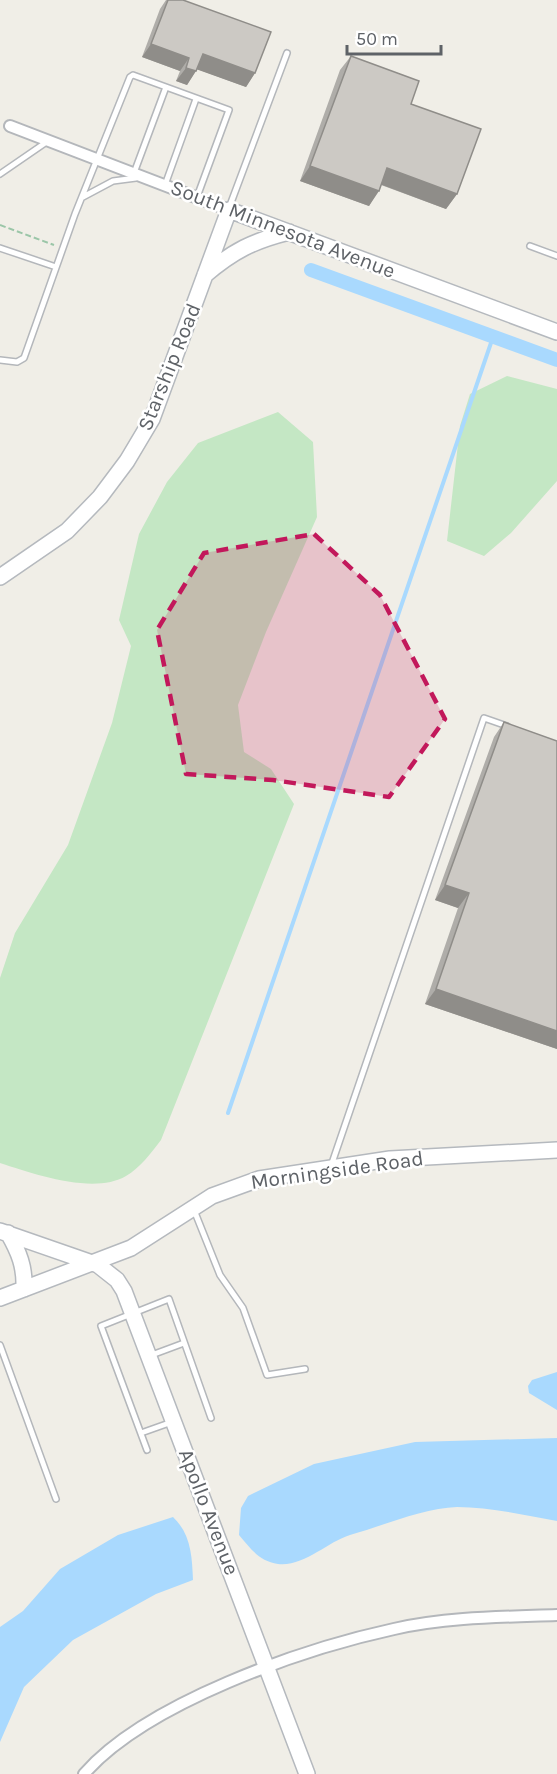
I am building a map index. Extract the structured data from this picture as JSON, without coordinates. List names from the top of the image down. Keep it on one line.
{"streets":{"street":["South Minnesota Avenue","Starship Road","Morningside Road","Apollo Avenue"]},"crossings":[["South Minnesota Avenue","Starship Road"],["Morningside Road","Apollo Avenue"]],"scale_bar":"50 m"}
